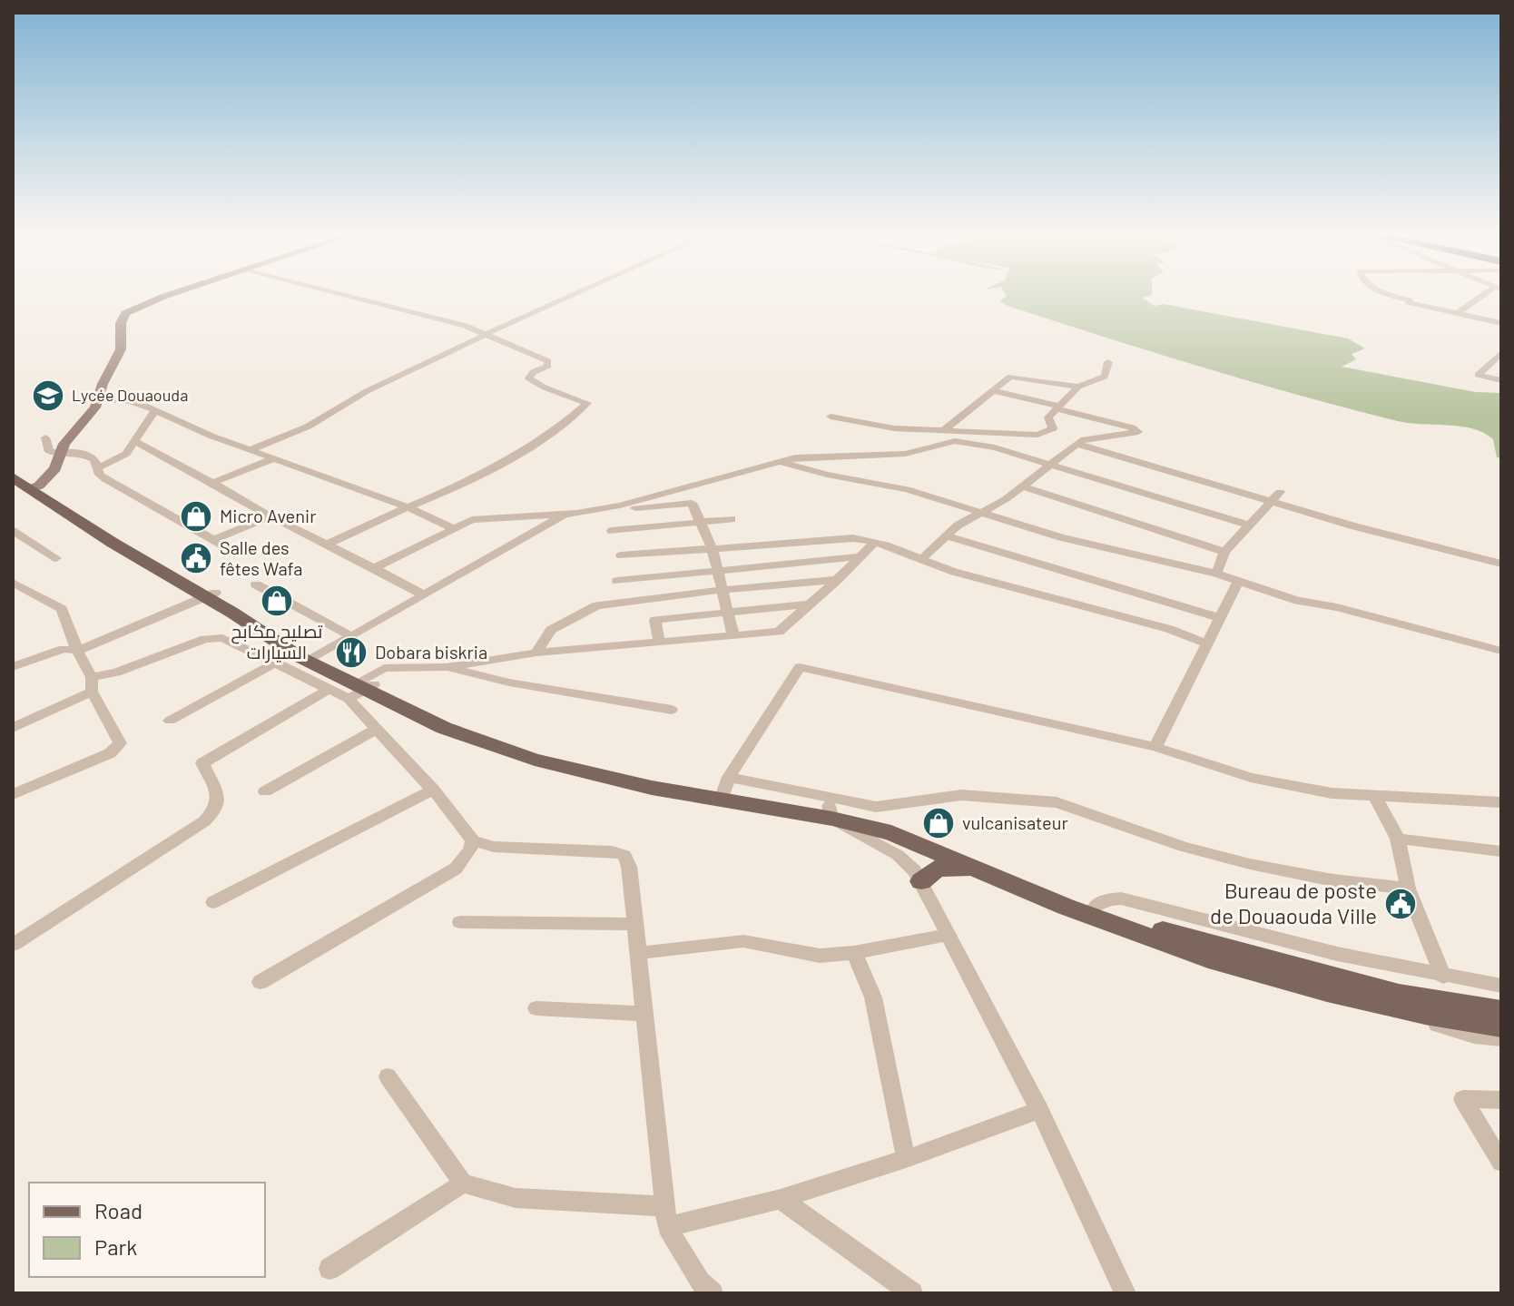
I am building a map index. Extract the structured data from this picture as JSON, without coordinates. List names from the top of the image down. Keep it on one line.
{"places":{"school or university":["Lycée Douaouda"],"shop":["Micro Avenir","تصليح مكابح السيارات","vulcanisateur"],"public building":["Salle des fêtes Wafa","Bureau de poste de Douaouda Ville"],"restaurant":["Dobara biskria"]},"legend":["Road","Park"]}
